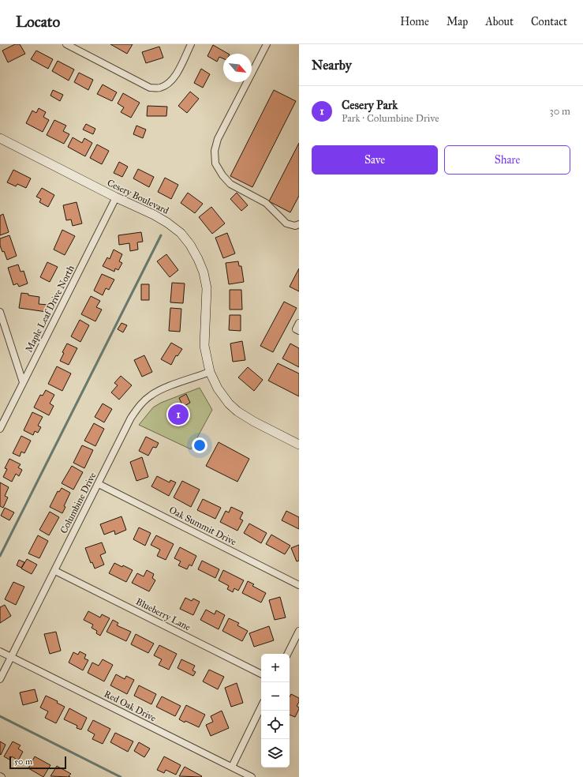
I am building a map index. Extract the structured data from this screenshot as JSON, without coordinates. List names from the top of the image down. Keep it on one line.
{"streets":{"main road":["Cesery Boulevard"],"street":["Maple Leaf Drive North","Columbine Drive","Oak Summit Drive","Blueberry Lane","Red Oak Drive"]},"crossings":[["Cesery Boulevard","Maple Leaf Drive North"],["Cesery Boulevard","Columbine Drive"],["Columbine Drive","Oak Summit Drive"],["Columbine Drive","Blueberry Lane"],["Columbine Drive","Red Oak Drive"]],"scale_bar":"50 m","north":"bottom right","page":{"header":"Locato","nav":["Home","Map","About","Contact"],"heading":"Nearby","list":[{"mark":"1","name":"Cesery Park","note":"Park · Columbine Drive","value":"30 m"}],"buttons":["Save","Share"],"pins":"1","map_buttons":["+","−"],"scale":"50 m"}}
